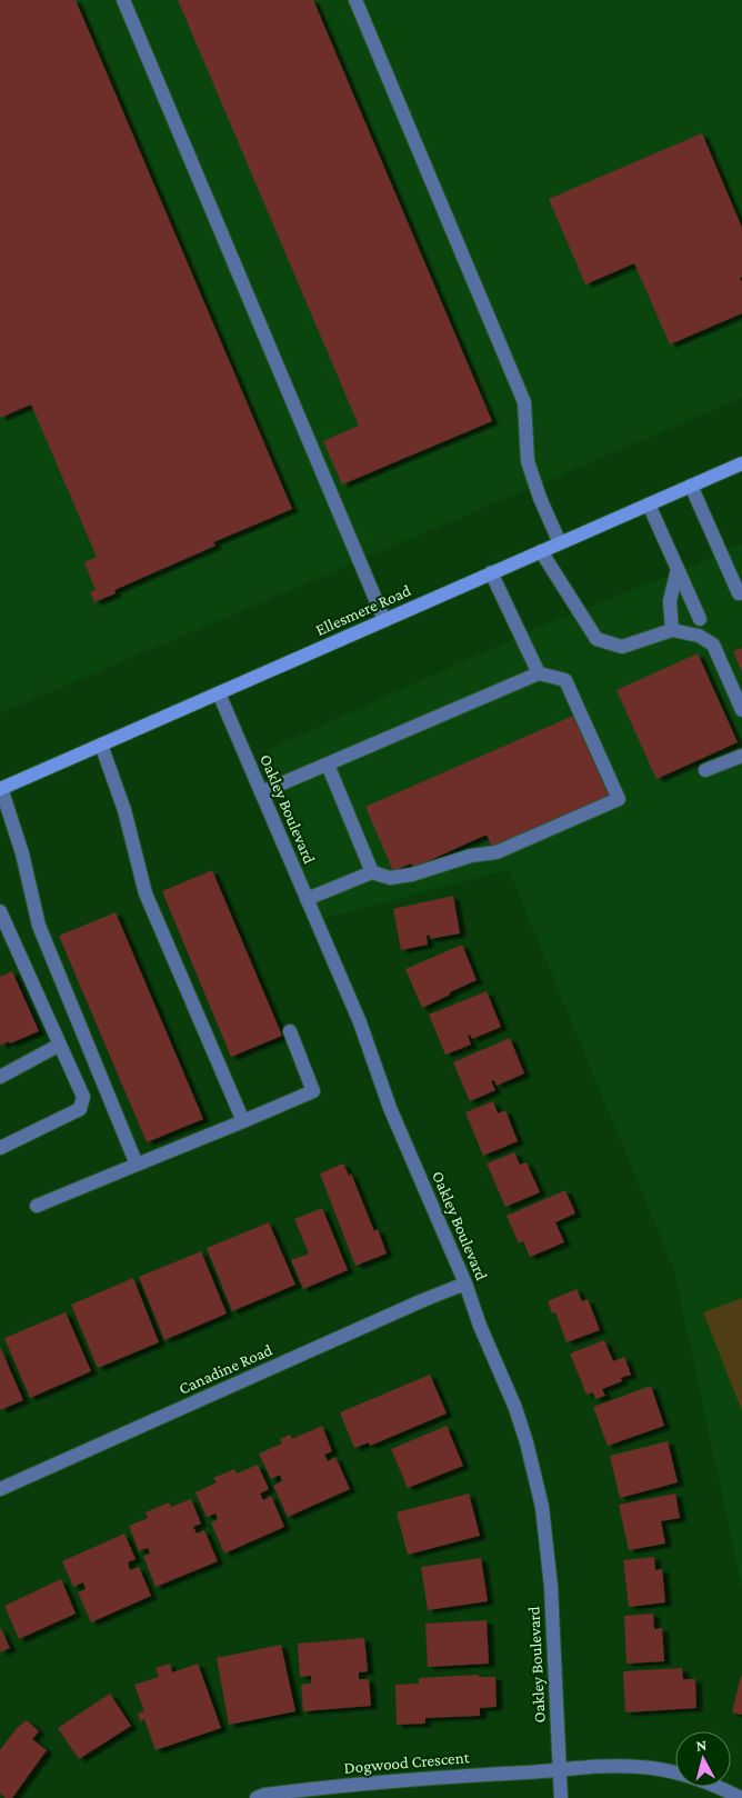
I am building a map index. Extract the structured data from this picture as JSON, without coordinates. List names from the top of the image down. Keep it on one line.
{"streets":{"main road":["Ellesmere Road"],"street":["Oakley Boulevard","Canadine Road","Dogwood Crescent"]},"crossings":[["Ellesmere Road","Oakley Boulevard"],["Oakley Boulevard","Canadine Road"],["Oakley Boulevard","Dogwood Crescent"]],"north":"top"}
